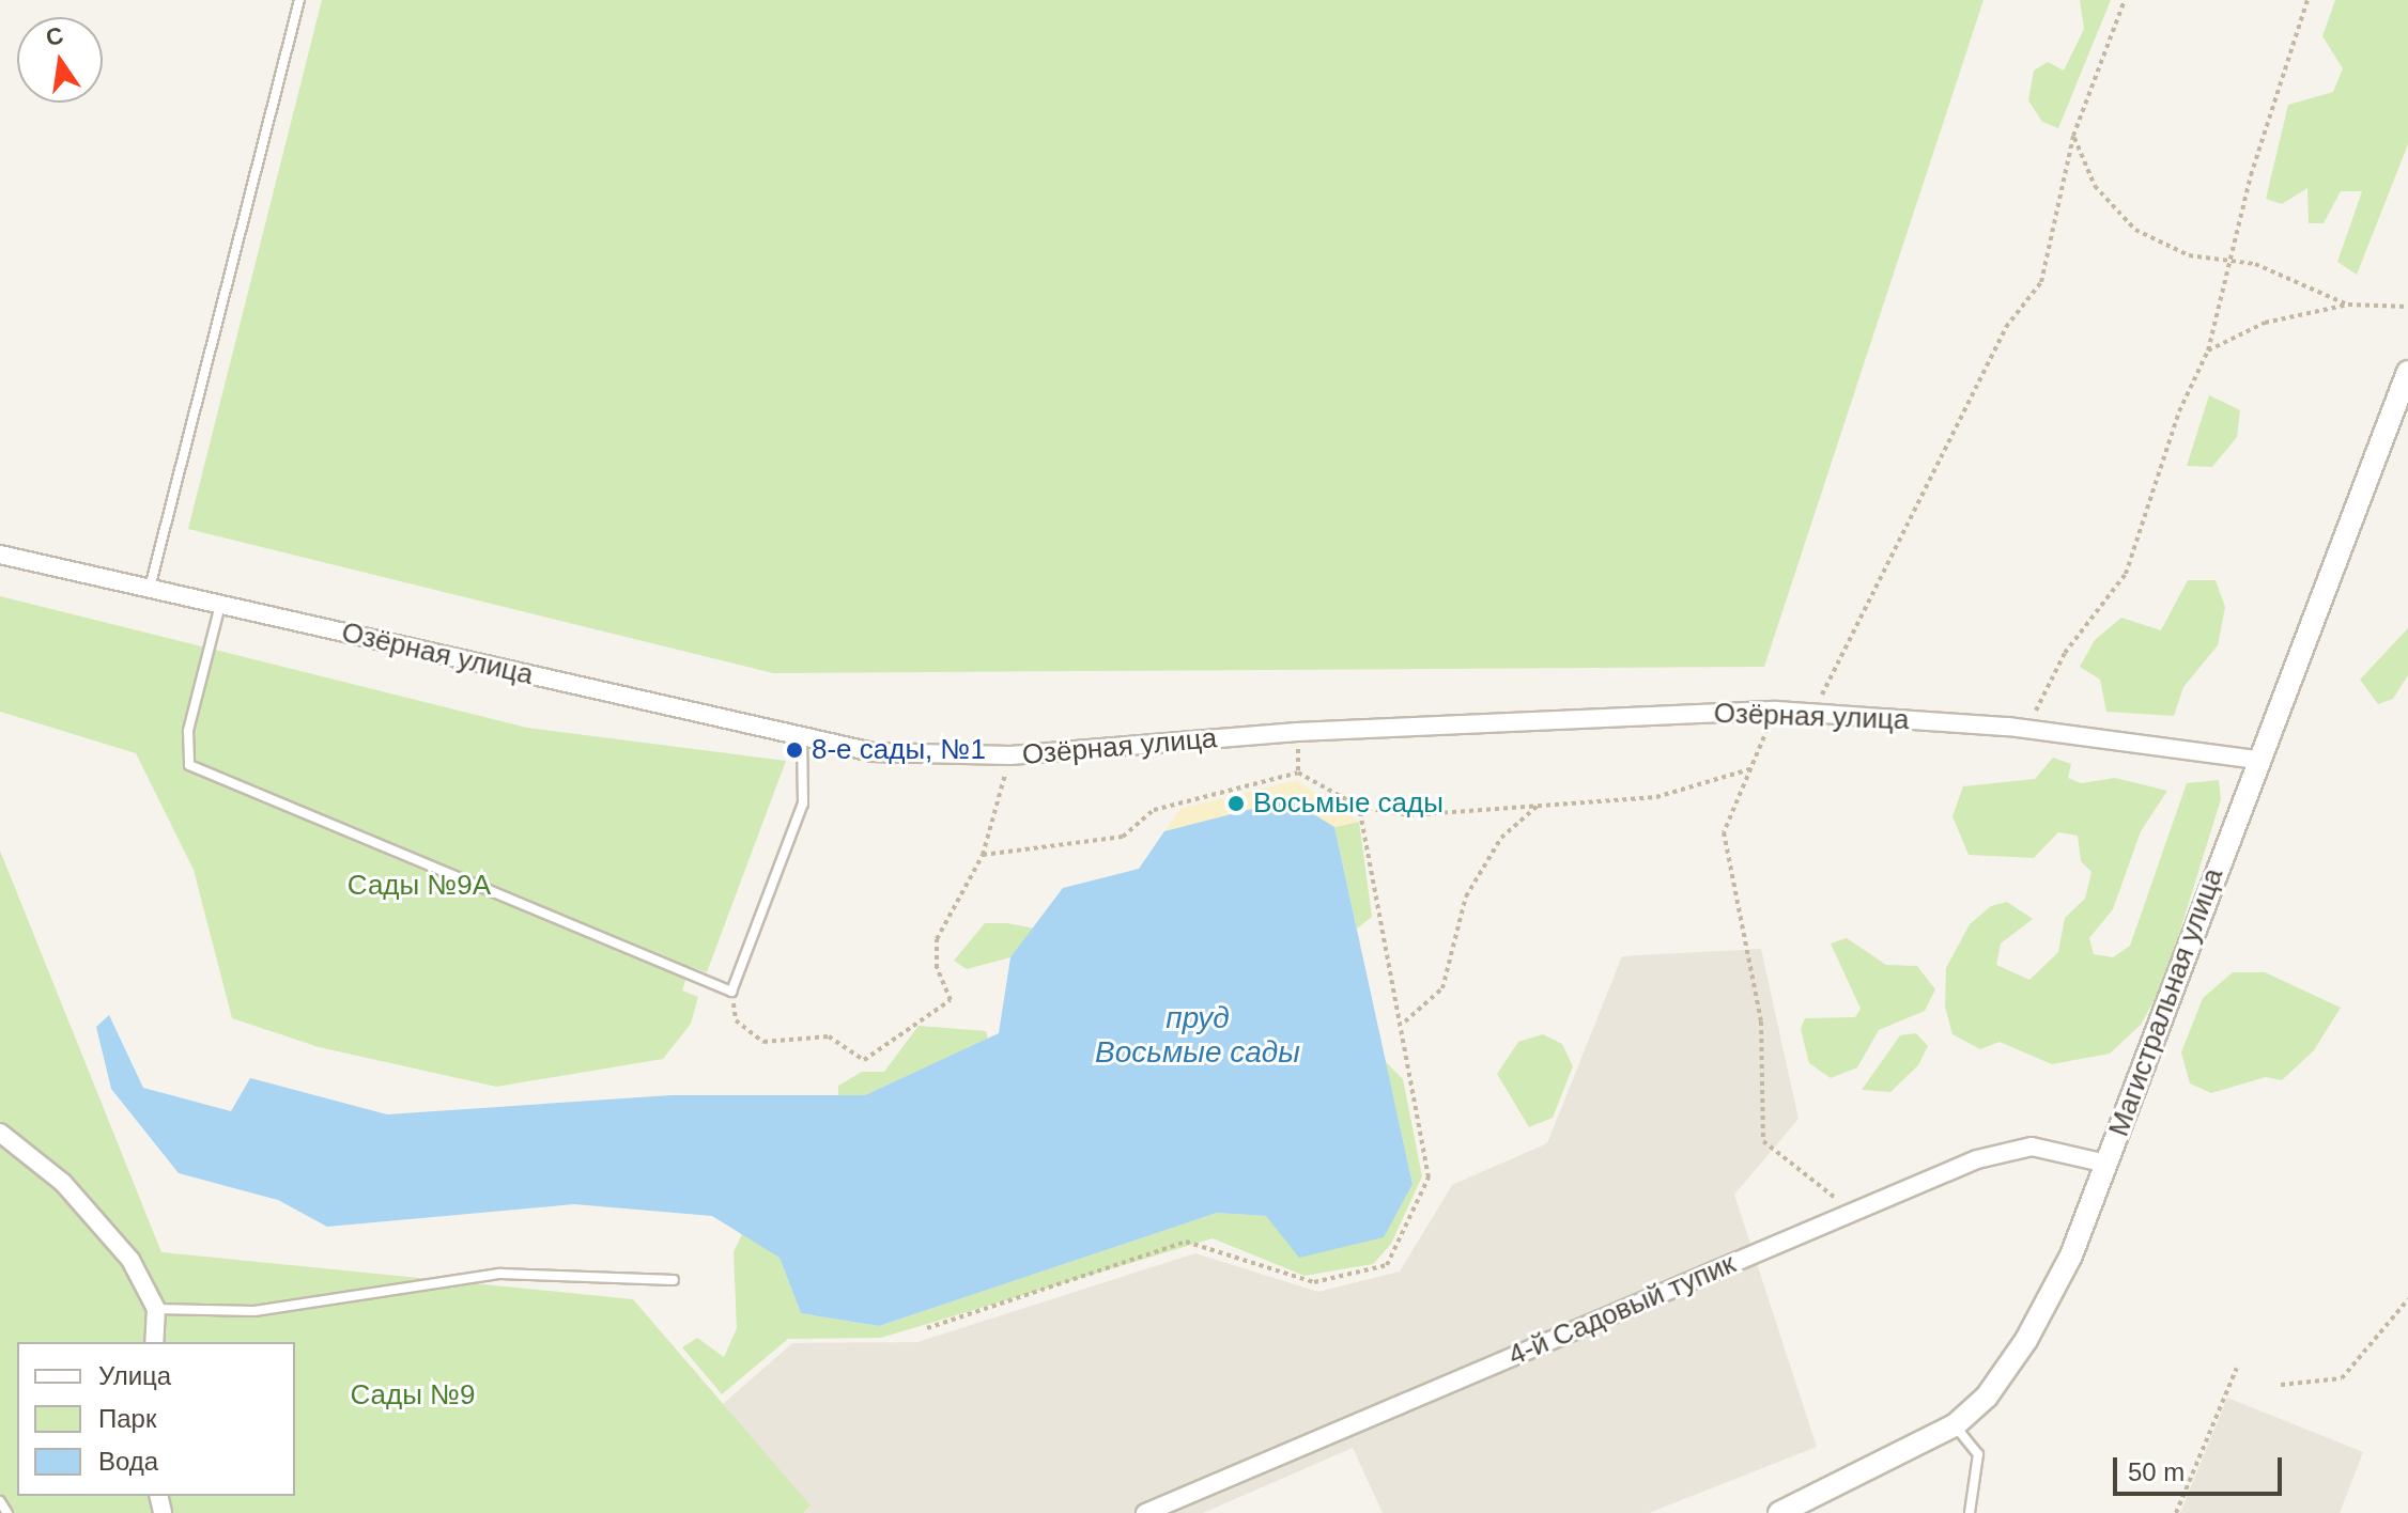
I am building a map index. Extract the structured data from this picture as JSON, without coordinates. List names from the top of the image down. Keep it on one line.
{"streets":{"street":["Озёрная улица","Магистральная улица","4-й Садовый тупик"]},"crossings":[["Озёрная улица","Магистральная улица"],["Магистральная улица","4-й Садовый тупик"]],"water":["пруд Восьмые сады"],"parks":["Сады №9А","Сады №9"],"places":["8-е сады, №1","Восьмые сады"],"legend":["Улица","Парк","Вода"],"scale_bar":"50 m","north":"top"}
